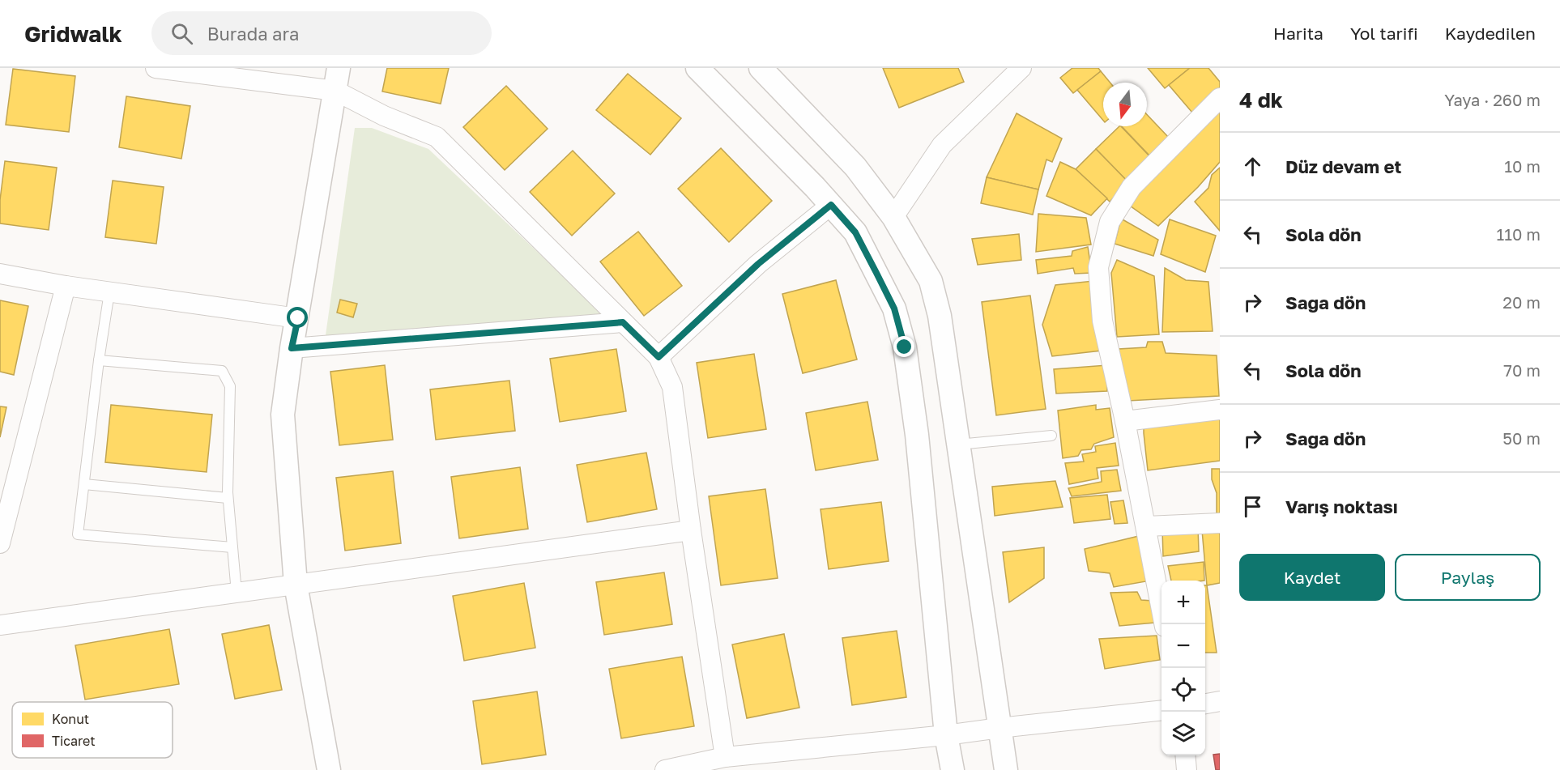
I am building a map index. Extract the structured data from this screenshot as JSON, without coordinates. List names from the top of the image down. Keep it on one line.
{"legend":["Konut","Ticaret"],"north":"bottom","page":{"header":"Gridwalk","search":"Burada ara","nav":["Harita","Yol tarifi","Kaydedilen"],"heading":["4 dk","Yaya · 260 m"],"list":[["Düz devam et","10 m"],["Sola dön","110 m"],["Sağa dön","20 m"],["Sola dön","70 m"],["Sağa dön","50 m"],"Varış noktası"],"buttons":["Kaydet","Paylaş"],"map_buttons":["+","−"]}}
